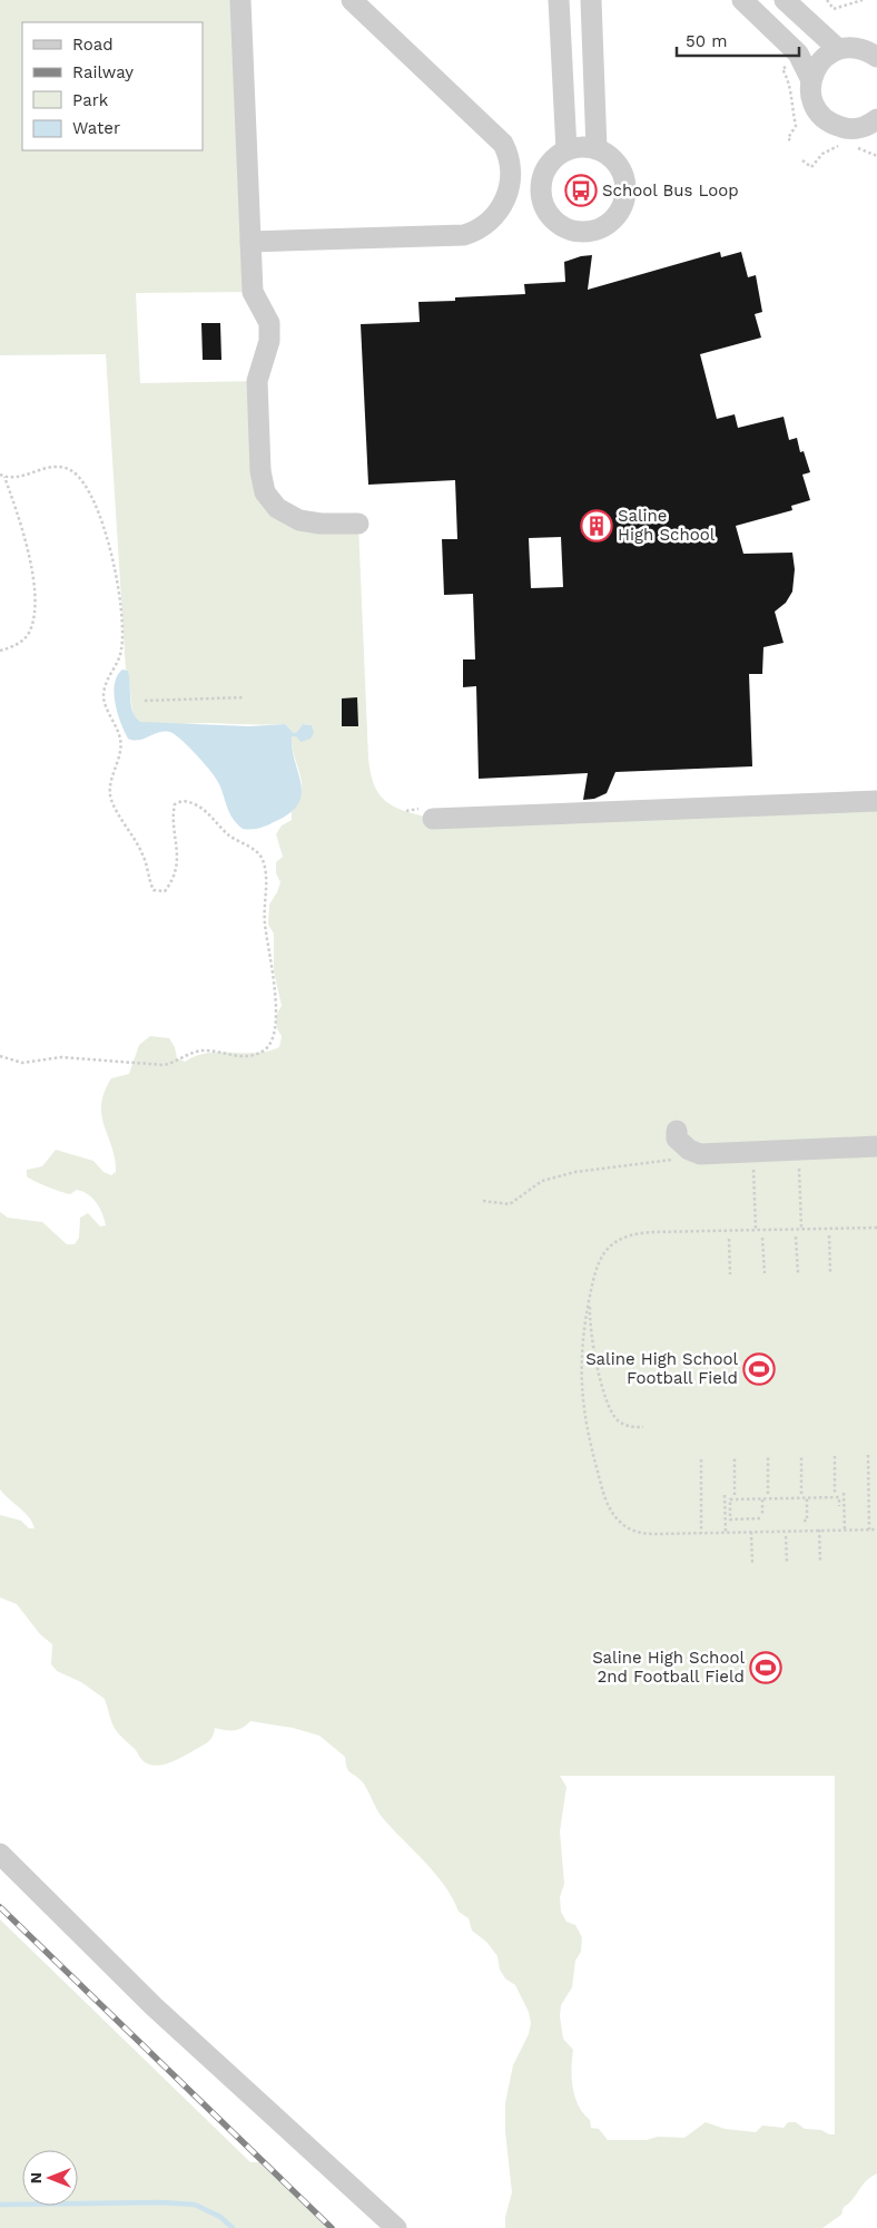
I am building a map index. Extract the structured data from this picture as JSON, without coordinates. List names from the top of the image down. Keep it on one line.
{"places":{"bus stop":["School Bus Loop"],"building":["Saline High School"],"sports":["Saline High School Football Field","Saline High School 2nd Football Field"]},"legend":["Road","Railway","Park","Water"],"scale_bar":"50 m","north":"left"}
